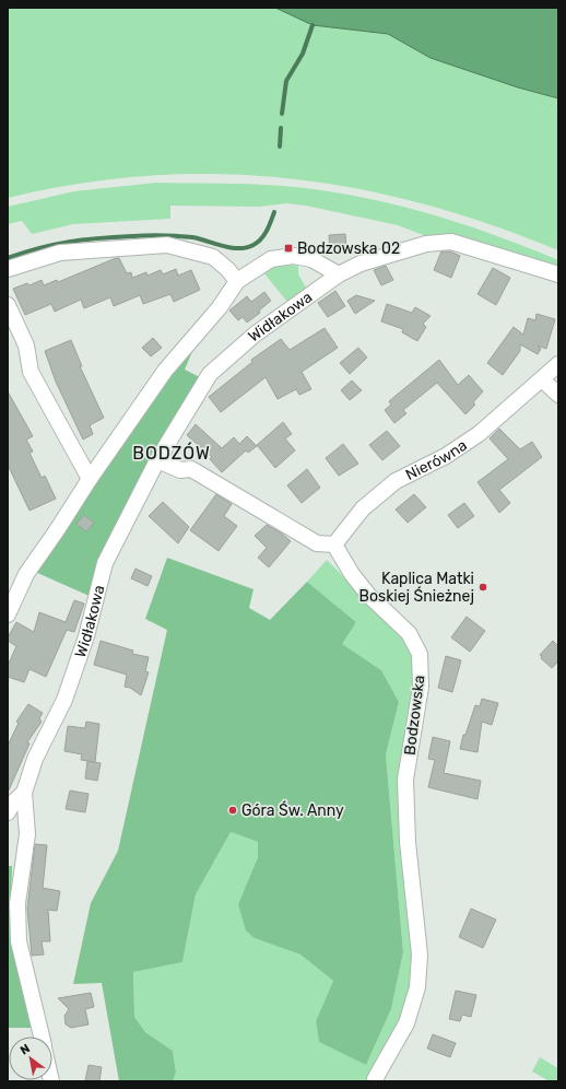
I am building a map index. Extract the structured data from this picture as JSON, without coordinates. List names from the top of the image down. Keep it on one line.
{"streets":{"street":["Widłakowa","Nierówna","Bodzowska"]},"crossings":[["Nierówna","Bodzowska"]],"districts":["BODZÓW"],"places":{"transit":["Bodzowska 02"],"other":["Kaplica Matki Boskiej Śnieżnej","Góra Św. Anny"]},"north":"top left"}
